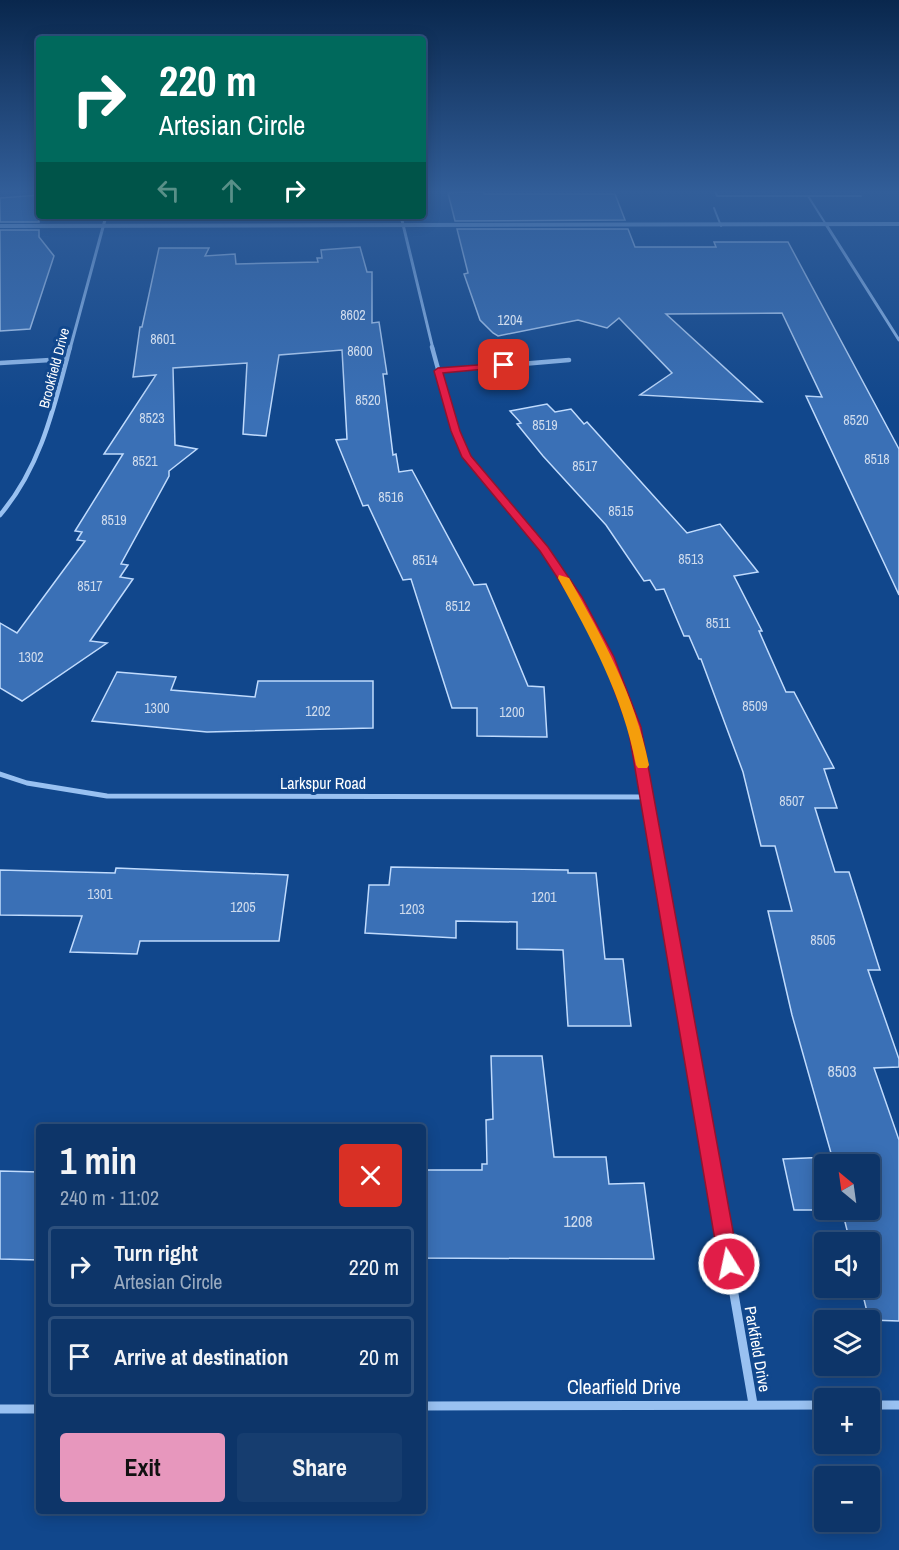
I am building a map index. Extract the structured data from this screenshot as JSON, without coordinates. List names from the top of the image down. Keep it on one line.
{"streets":{"street":["Brookfield Drive","Larkspur Road","Parkfield Drive","Clearfield Drive"]},"crossings":[["Larkspur Road","Parkfield Drive"],["Parkfield Drive","Clearfield Drive"]],"house_numbers":["8602","1204","8601","8600","8520","8523","8520","8519","8518","8521","8517","8516","8515","8519","8513","8514","8517","8512","8511","1302","8509","1300","1202","1200","8507","1301","1201","1205","1203","8505","8503","1208"],"north":"top left","page":{"turn":["220 m","Artesian Circle"],"heading":["1 min","240 m · 11:02"],"map_buttons":["+","−"],"list":[{"name":"Turn right","note":"Artesian Circle","value":"220 m"},{"name":"Arrive at destination","value":"20 m"}],"buttons":["Exit","Share"]}}
